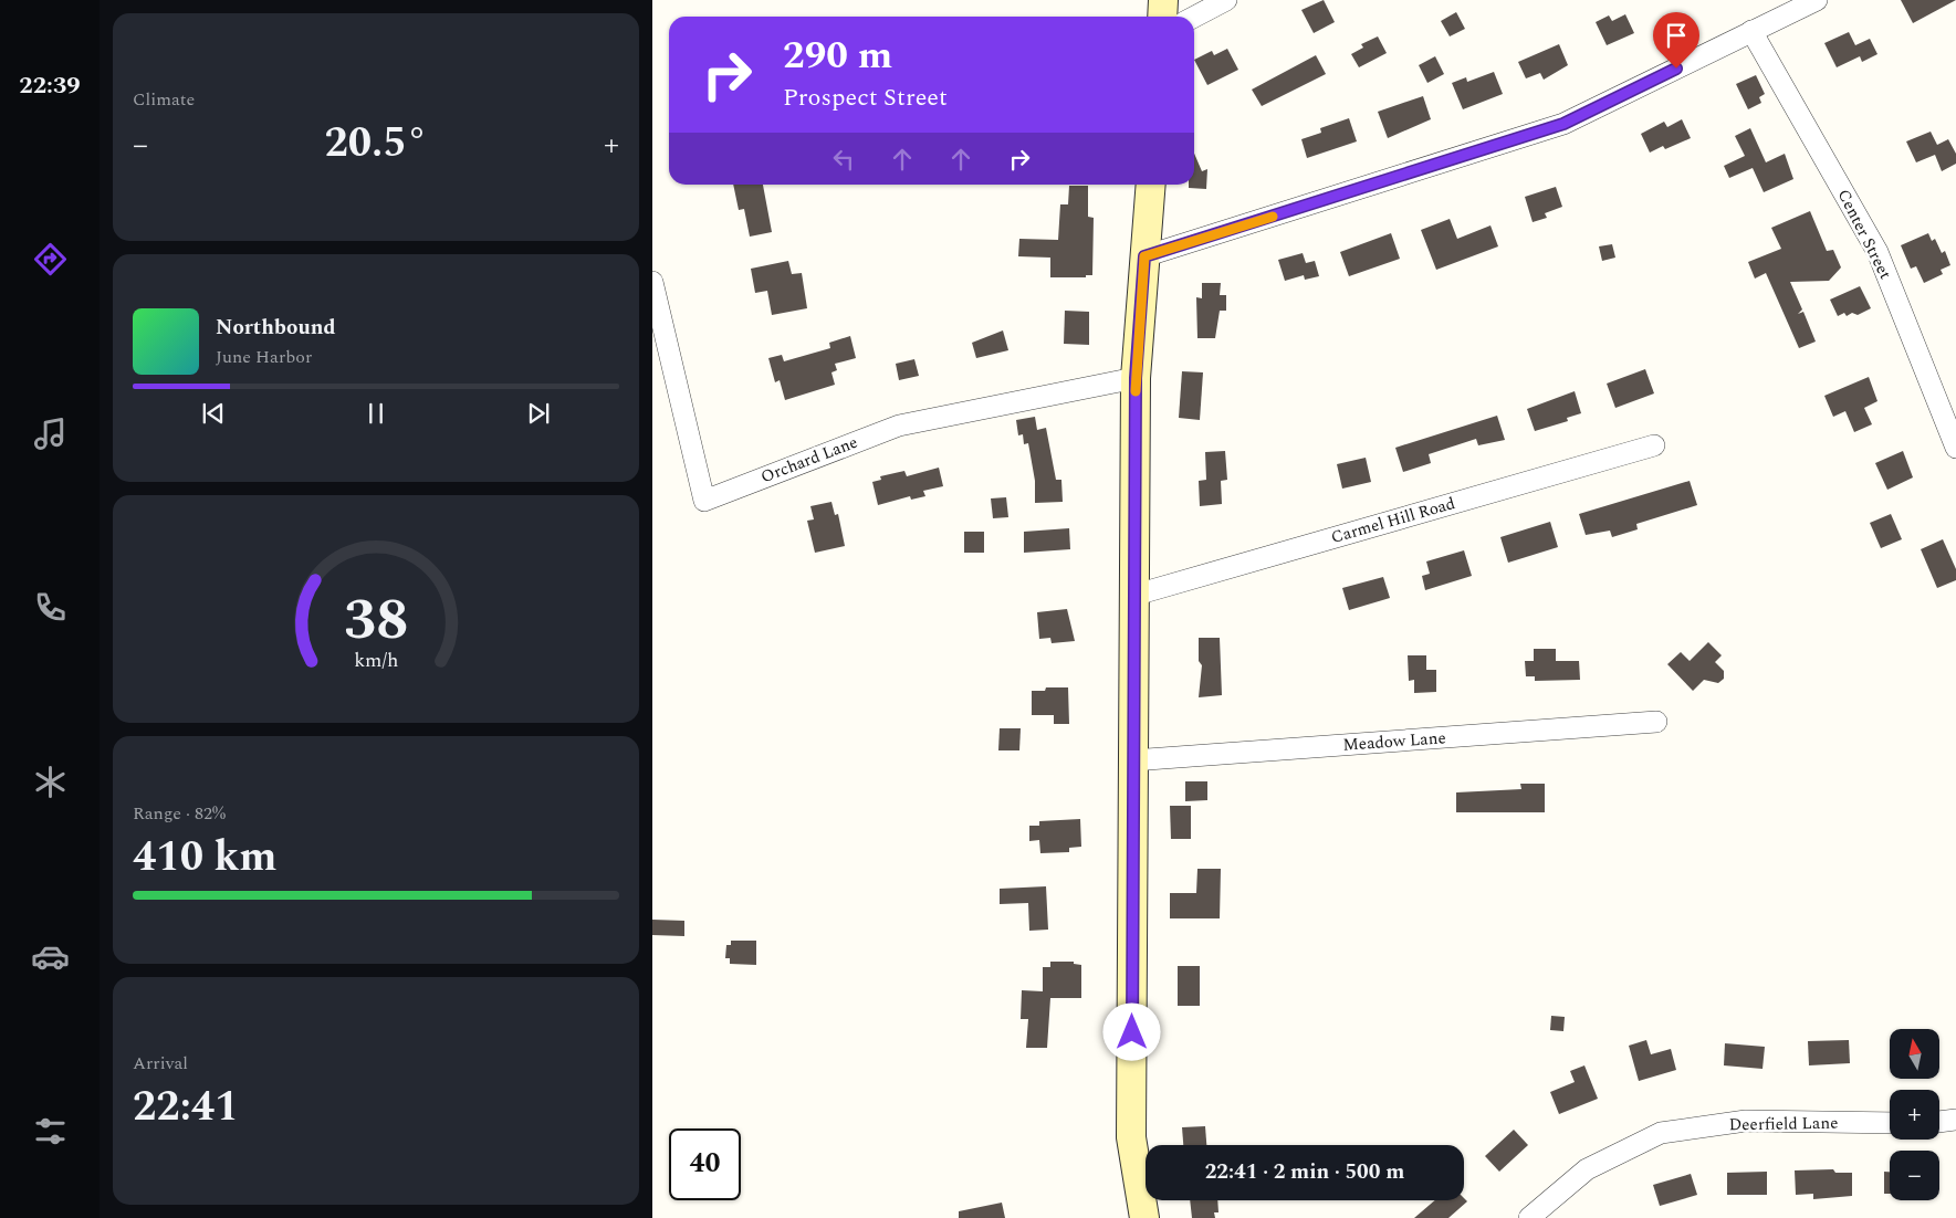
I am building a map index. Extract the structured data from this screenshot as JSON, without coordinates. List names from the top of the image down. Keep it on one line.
{"streets":{"street":["Center Street","Orchard Lane","Carmel Hill Road","Meadow Lane","Deerfield Lane"]},"north":"top","page":{"tabs":"22:39","tile":["Climate",["Range · 82%","410 km"],["Arrival","22:41"]],"turn":["290 m","Prospect Street"],"heat":["−","20.5°","+"],"song":["Northbound","June Harbor"],"map_buttons":["+","−"],"limit":"40","trip":"22:41 · 2 min · 500 m","gauge":["38","km/h"]}}
